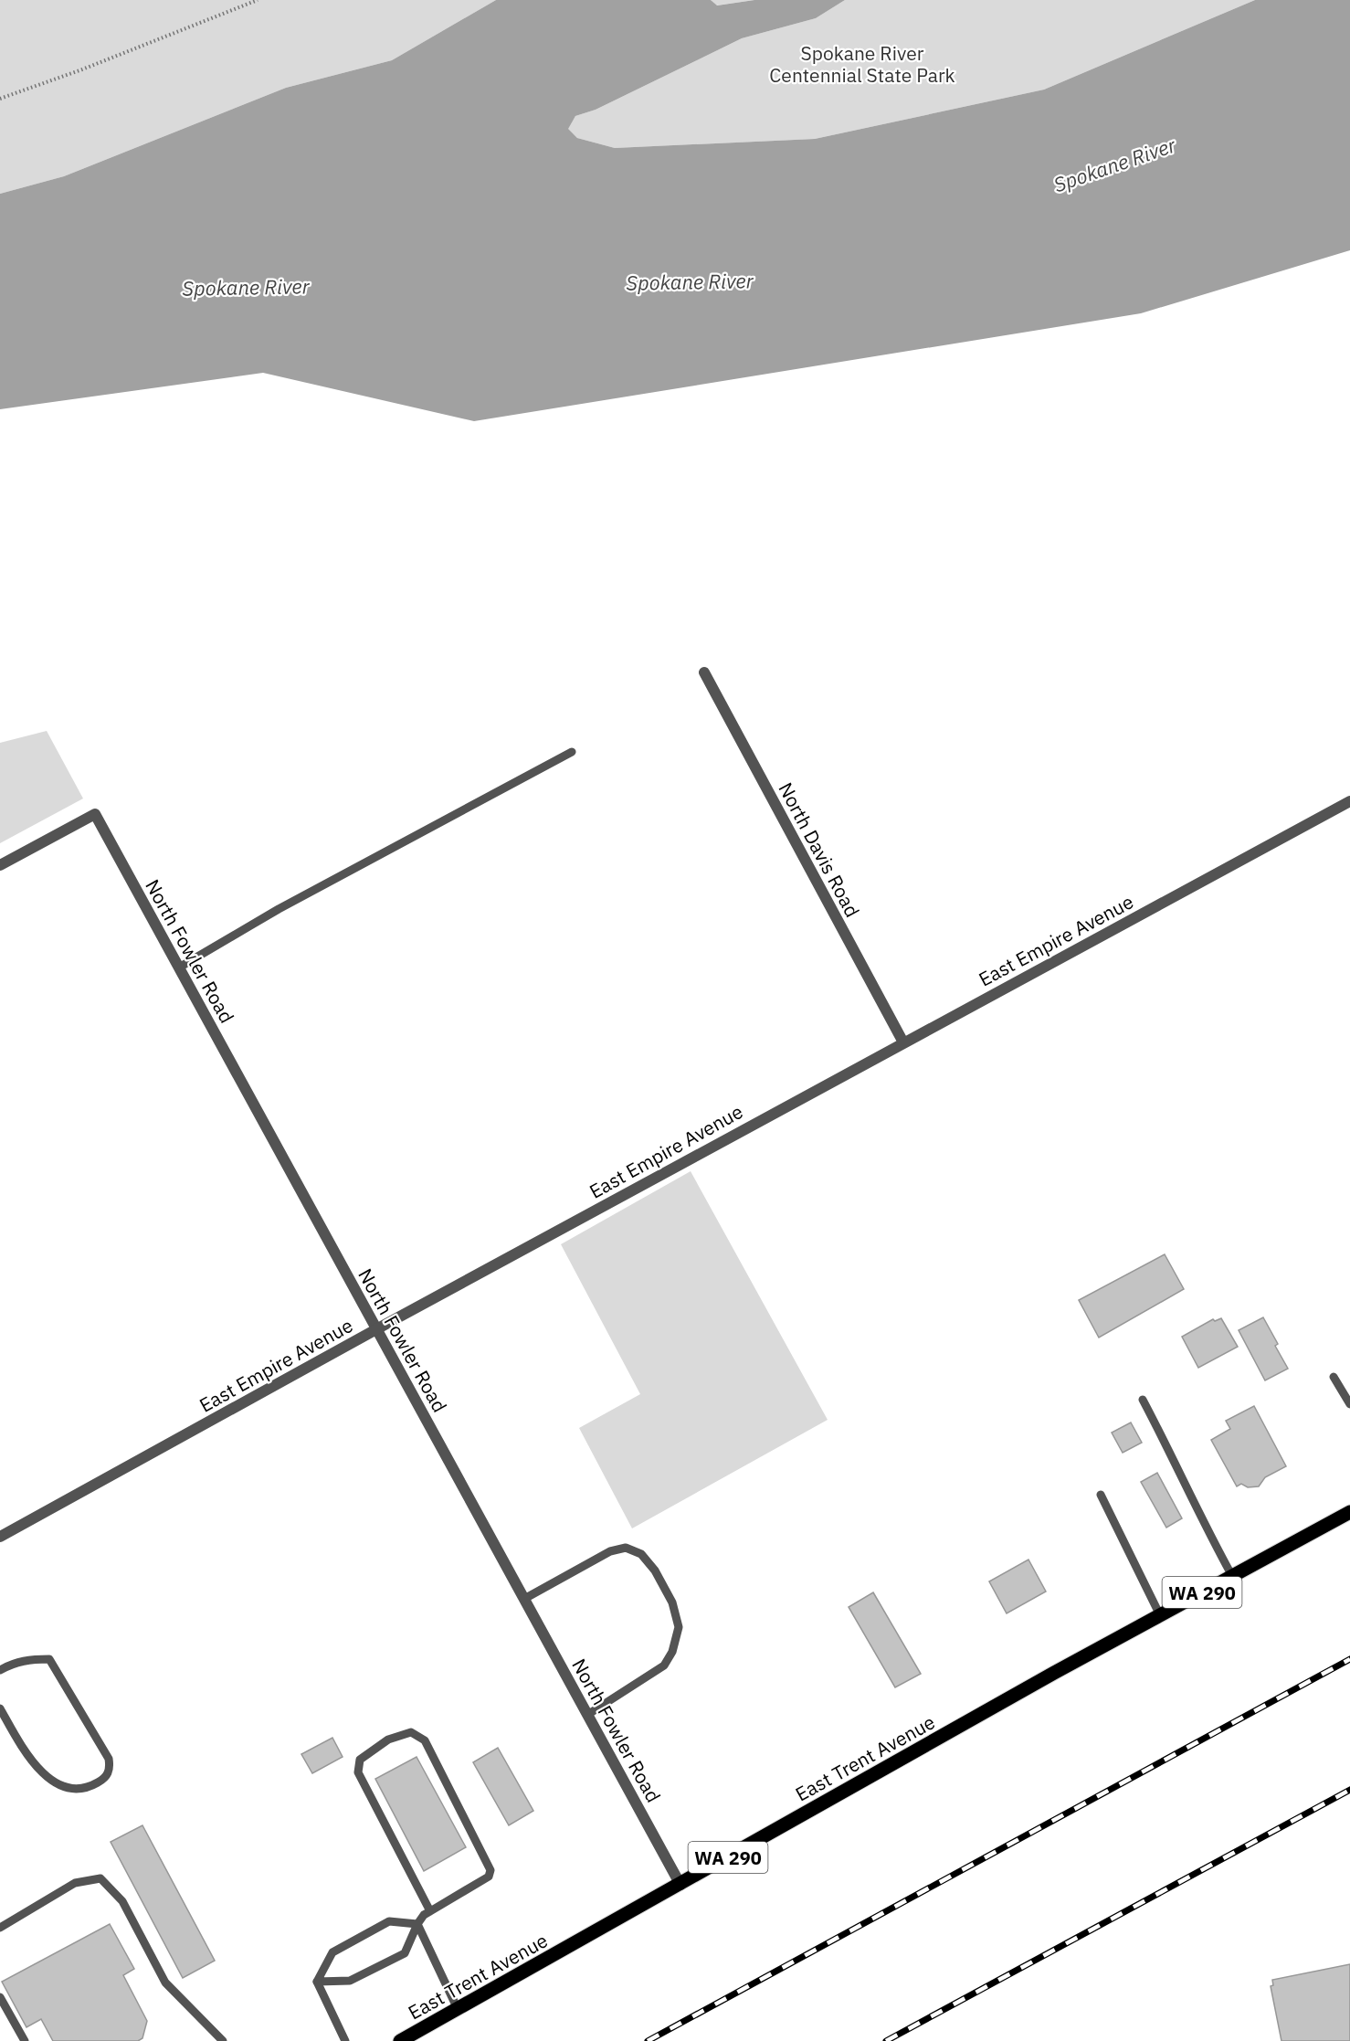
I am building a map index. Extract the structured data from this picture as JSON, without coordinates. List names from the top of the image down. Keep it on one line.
{"streets":{"main road":["WA 290","East Trent Avenue"],"street":["North Davis Road","East Empire Avenue","North Fowler Road"]},"crossings":[["North Davis Road","East Empire Avenue"],["East Empire Avenue","North Fowler Road"],["North Fowler Road","East Trent Avenue"]],"water":["Spokane River"],"parks":["Spokane River Centennial State Park"]}
